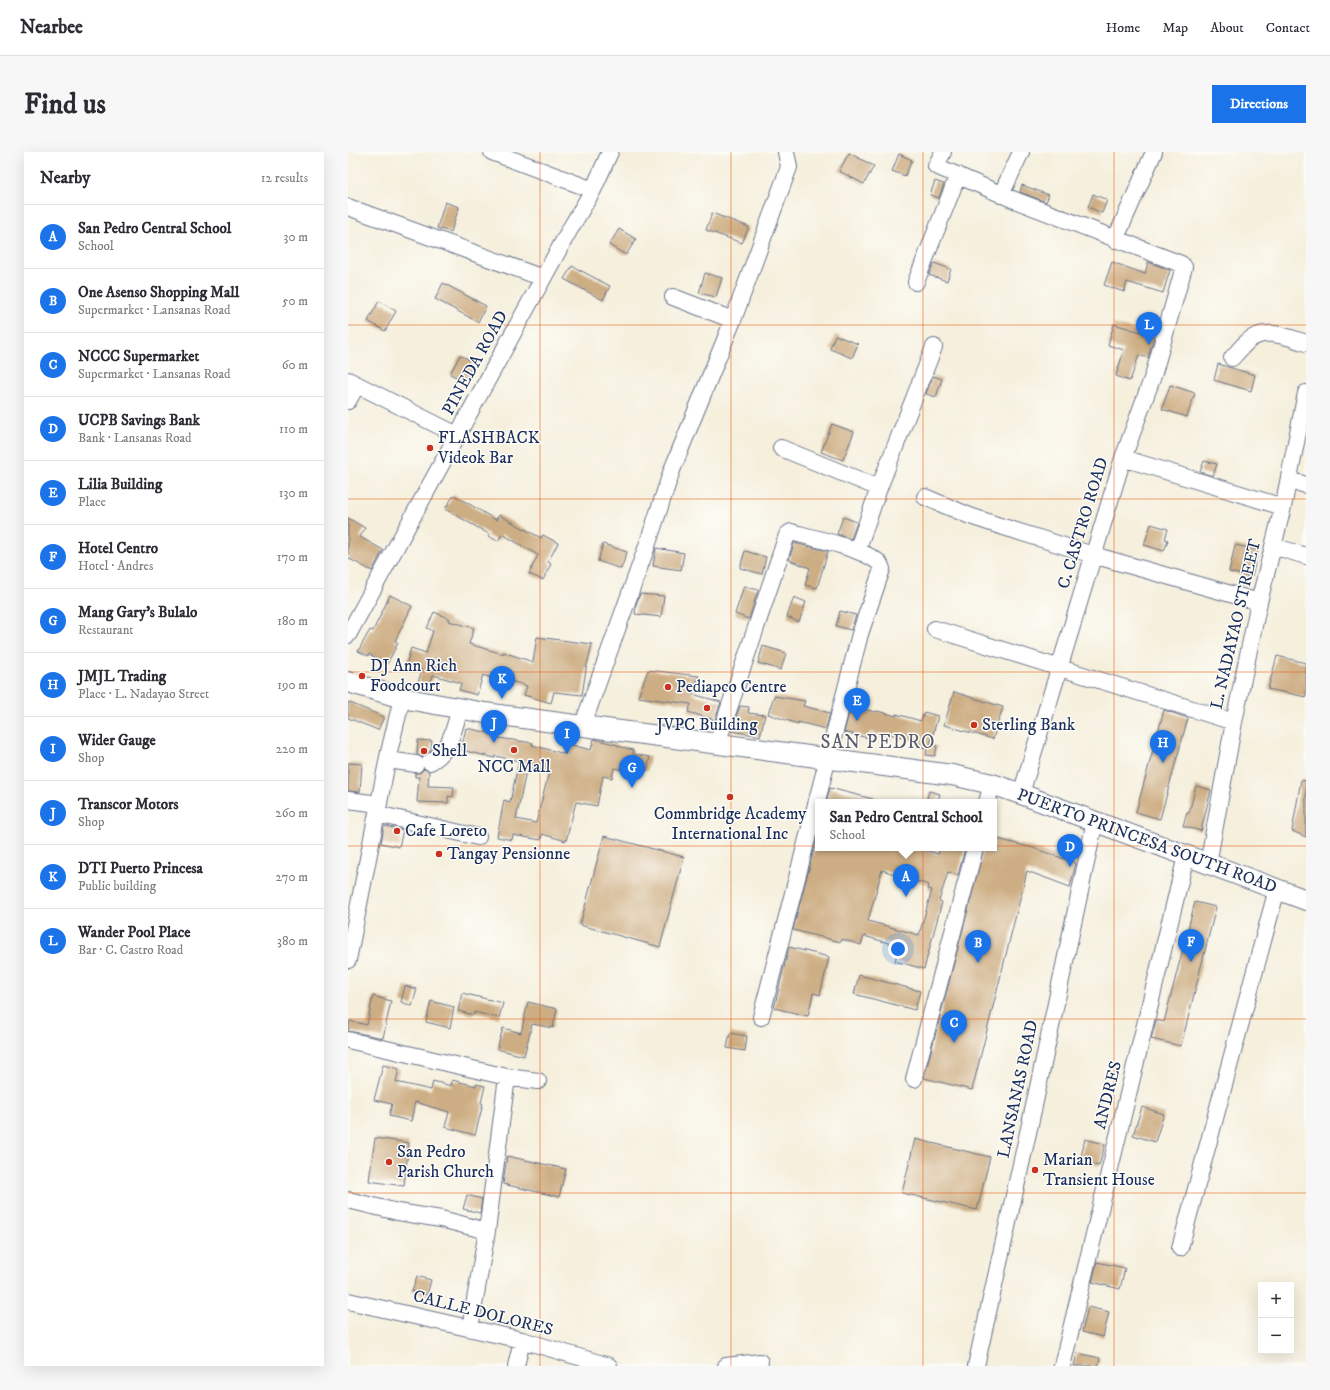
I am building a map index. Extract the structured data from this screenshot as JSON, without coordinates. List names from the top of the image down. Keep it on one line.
{"streets":{"main road":["PUERTO PRINCESA SOUTH ROAD"],"street":["PINEDA ROAD","C. CASTRO ROAD","L. NADAYAO STREET","LANSANAS ROAD","ANDRES","CALLE DOLORES"]},"crossings":[["C. CASTRO ROAD","PUERTO PRINCESA SOUTH ROAD"],["L. NADAYAO STREET","PUERTO PRINCESA SOUTH ROAD"],["PUERTO PRINCESA SOUTH ROAD","LANSANAS ROAD"],["PUERTO PRINCESA SOUTH ROAD","ANDRES"]],"districts":["SAN PEDRO"],"places":["FLASHBACK Videok Bar","DJ Ann Rich Foodcourt","Pediapco Centre","JVPC Building","Sterling Bank","NCC Mall","Shell","Commbridge Academy International Inc","Cafe Loreto","Tangay Pensionne","San Pedro Parish Church","Marian Transient House"],"page":{"header":"Nearbee","nav":["Home","Map","About","Contact"],"buttons":"Directions","title":"Find us","heading":["Nearby","12 results"],"list":[{"mark":"A","name":"San Pedro Central School","note":"School","value":"30 m"},{"mark":"B","name":"One Asenso Shopping Mall","note":"Supermarket · Lansanas Road","value":"50 m"},{"mark":"C","name":"NCCC Supermarket","note":"Supermarket · Lansanas Road","value":"60 m"},{"mark":"D","name":"UCPB Savings Bank","note":"Bank · Lansanas Road","value":"110 m"},{"mark":"E","name":"Lilia Building","note":"Place","value":"130 m"},{"mark":"F","name":"Hotel Centro","note":"Hotel · Andres","value":"170 m"},{"mark":"G","name":"Mang Gary's Bulalo","note":"Restaurant","value":"180 m"},{"mark":"H","name":"JMJL Trading","note":"Place · L. Nadayao Street","value":"190 m"},{"mark":"I","name":"Wider Gauge","note":"Shop","value":"220 m"},{"mark":"J","name":"Transcor Motors","note":"Shop","value":"260 m"},{"mark":"K","name":"DTI Puerto Princesa","note":"Public building","value":"270 m"},{"mark":"L","name":"Wander Pool Place","note":"Bar · C. Castro Road","value":"380 m"}],"pins":["L","K","E","J","I","H","G","D","A","F","B","C"],"popup":["San Pedro Central School","School"],"map_buttons":["+","−"]}}
